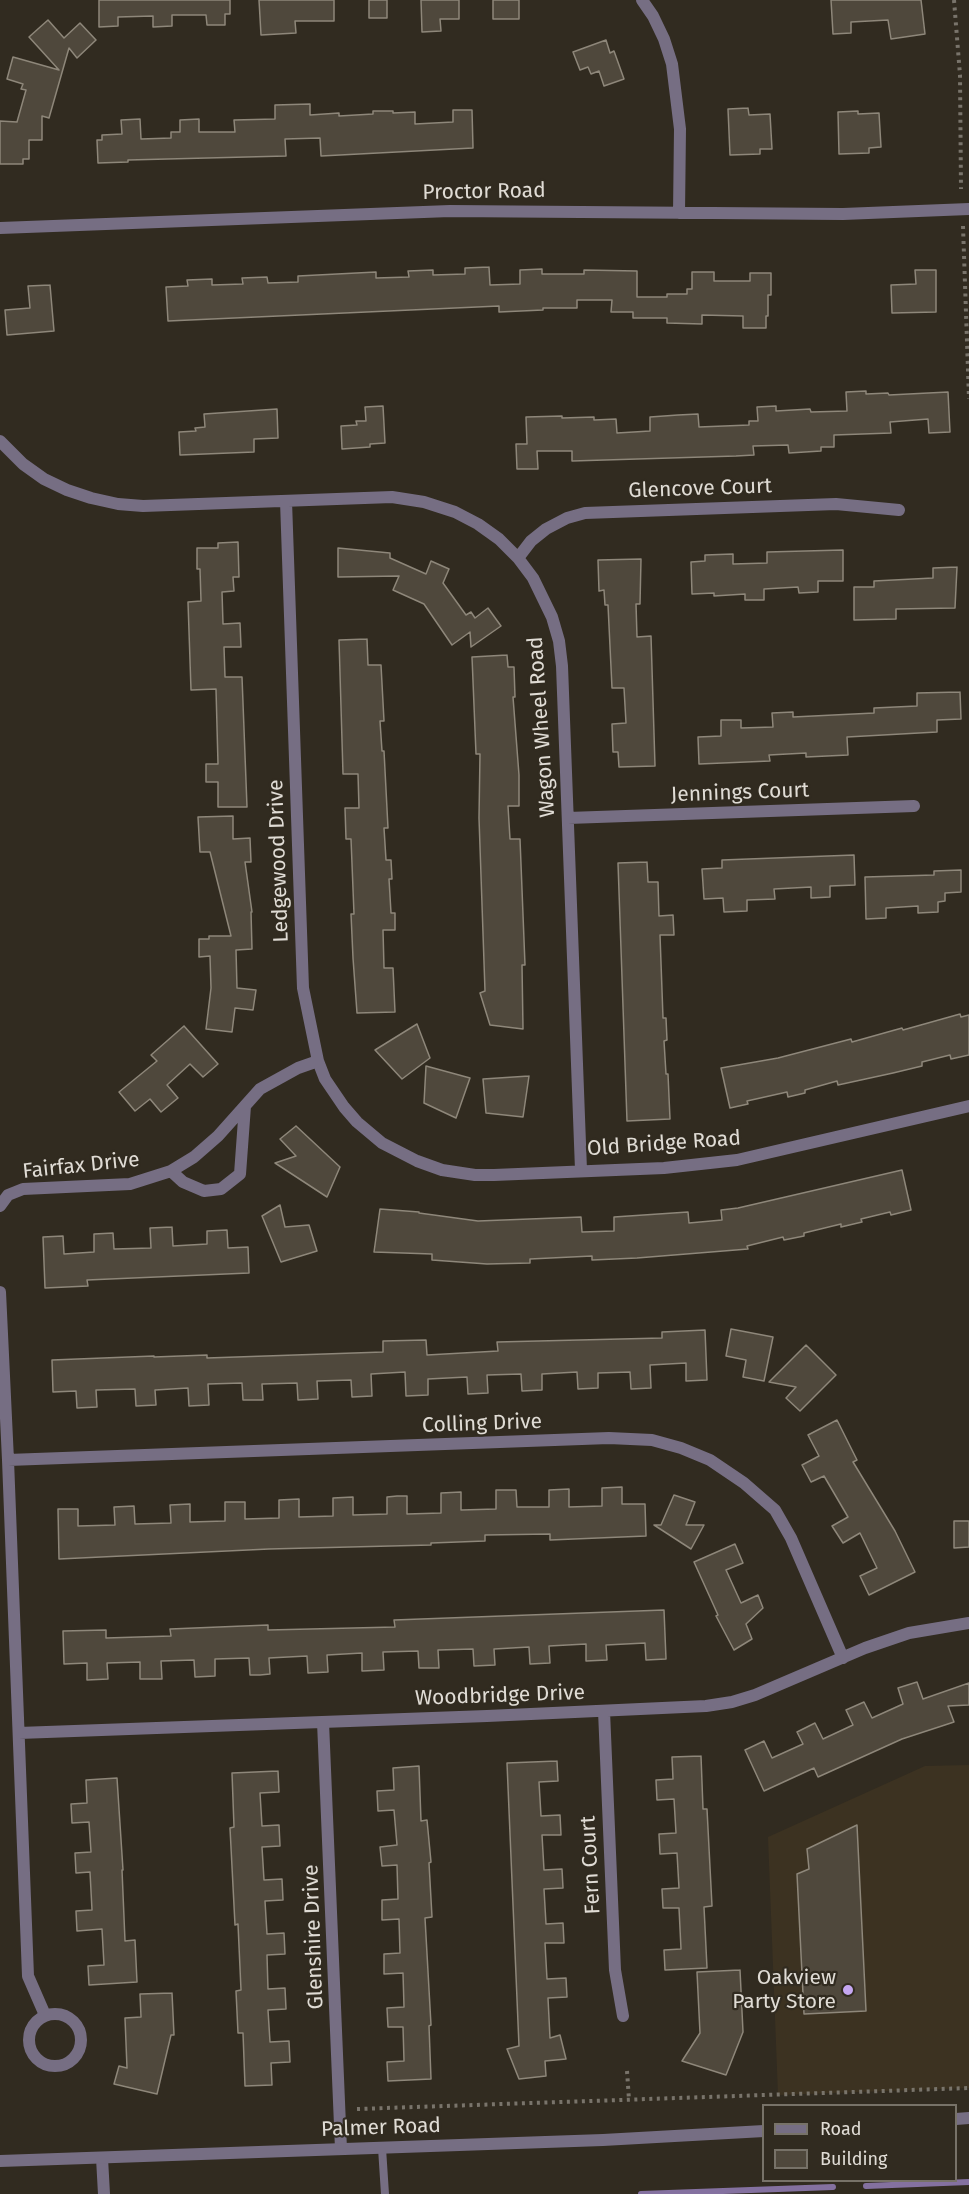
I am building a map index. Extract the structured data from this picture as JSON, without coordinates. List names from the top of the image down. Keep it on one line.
{"streets":{"street":["Proctor Road","Glencove Court","Wagon Wheel Road","Jennings Court","Ledgewood Drive","Old Bridge Road","Fairfax Drive","Colling Drive","Woodbridge Drive","Fern Court","Glenshire Drive","Palmer Road"]},"crossings":[["Glencove Court","Wagon Wheel Road"],["Wagon Wheel Road","Jennings Court"],["Wagon Wheel Road","Ledgewood Drive"],["Wagon Wheel Road","Old Bridge Road"],["Ledgewood Drive","Old Bridge Road"],["Ledgewood Drive","Fairfax Drive"],["Colling Drive","Woodbridge Drive"],["Woodbridge Drive","Fern Court"],["Woodbridge Drive","Glenshire Drive"],["Glenshire Drive","Palmer Road"]],"places":["Oakview Party Store"],"legend":["Road","Building"]}
